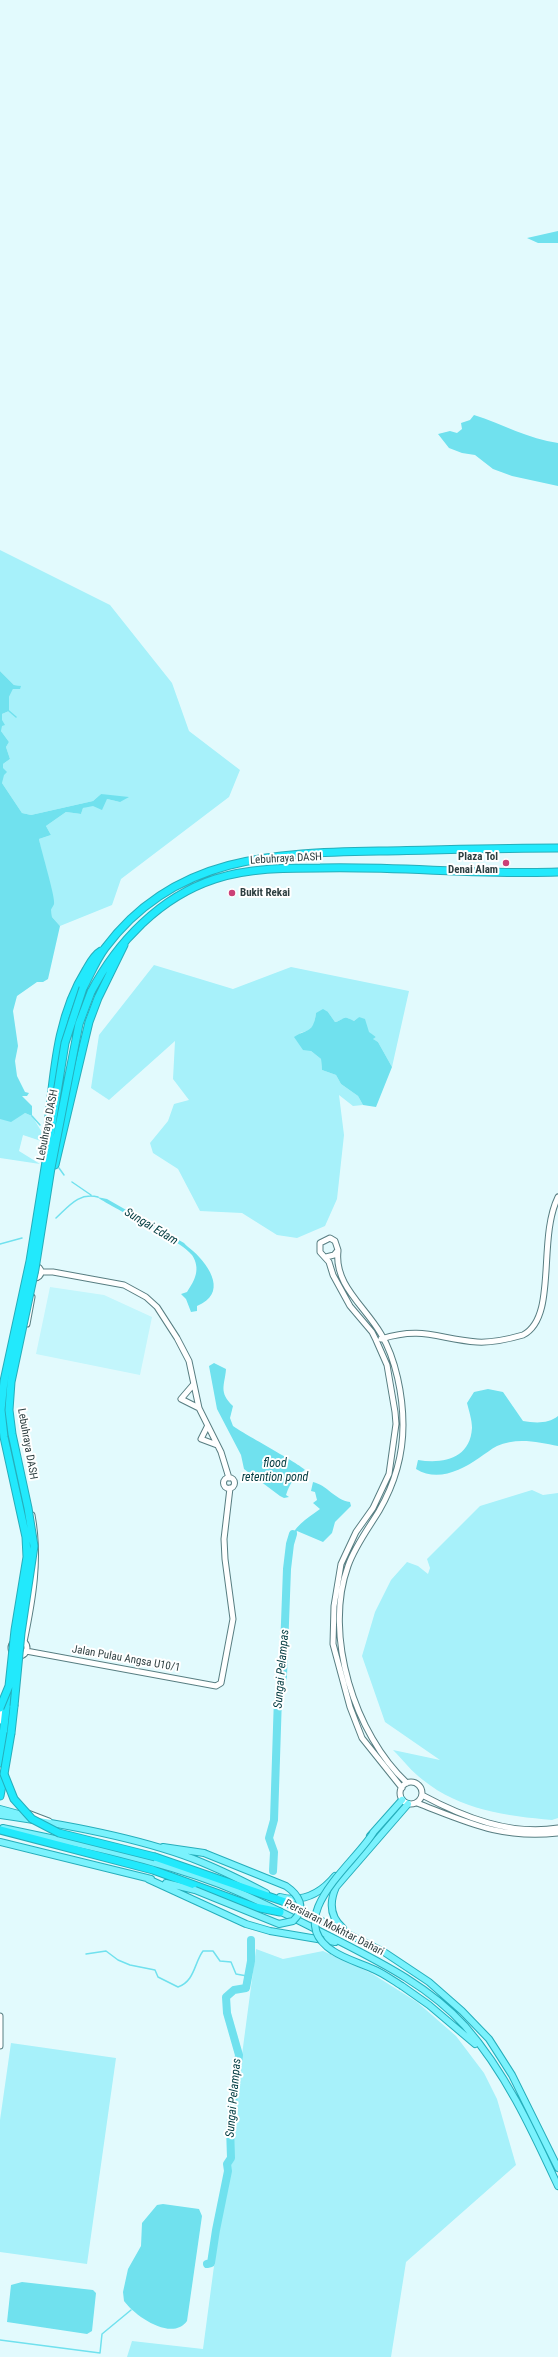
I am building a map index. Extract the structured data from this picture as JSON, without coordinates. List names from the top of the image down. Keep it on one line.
{"streets":{"highway":["Lebuhraya DASH"],"main road":["Persiaran Mokhtar Dahari"],"street":["Jalan Pulau Angsa U10/1"]},"water":["Sungai Edam","flood retention pond","Sungai Pelampas"],"places":["Plaza Tol Denai Alam","Bukit Rekai"]}
